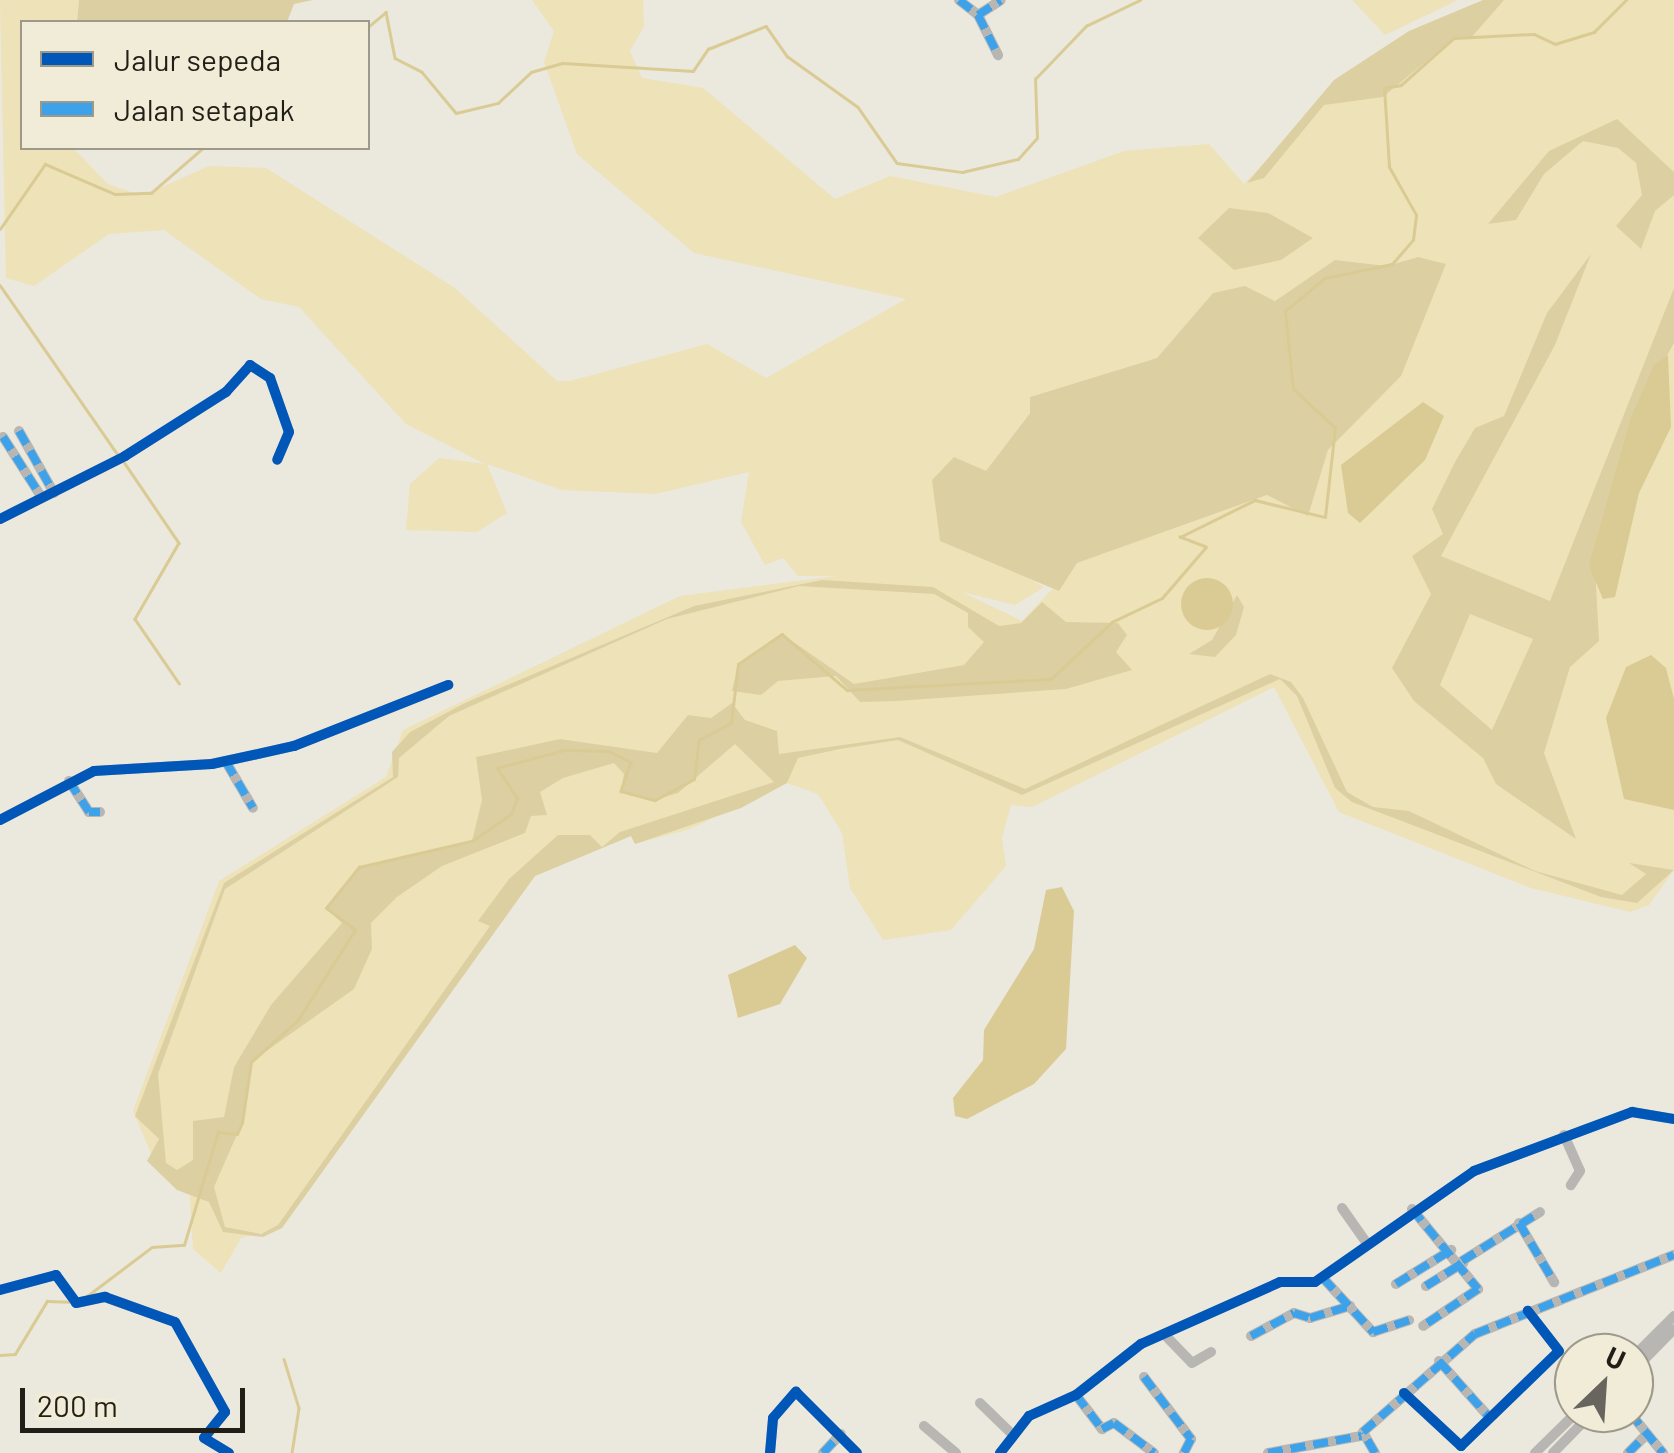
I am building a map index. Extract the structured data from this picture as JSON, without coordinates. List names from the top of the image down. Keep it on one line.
{"legend":["Jalur sepeda","Jalan setapak"],"scale_bar":"200 m","north":"top right"}
